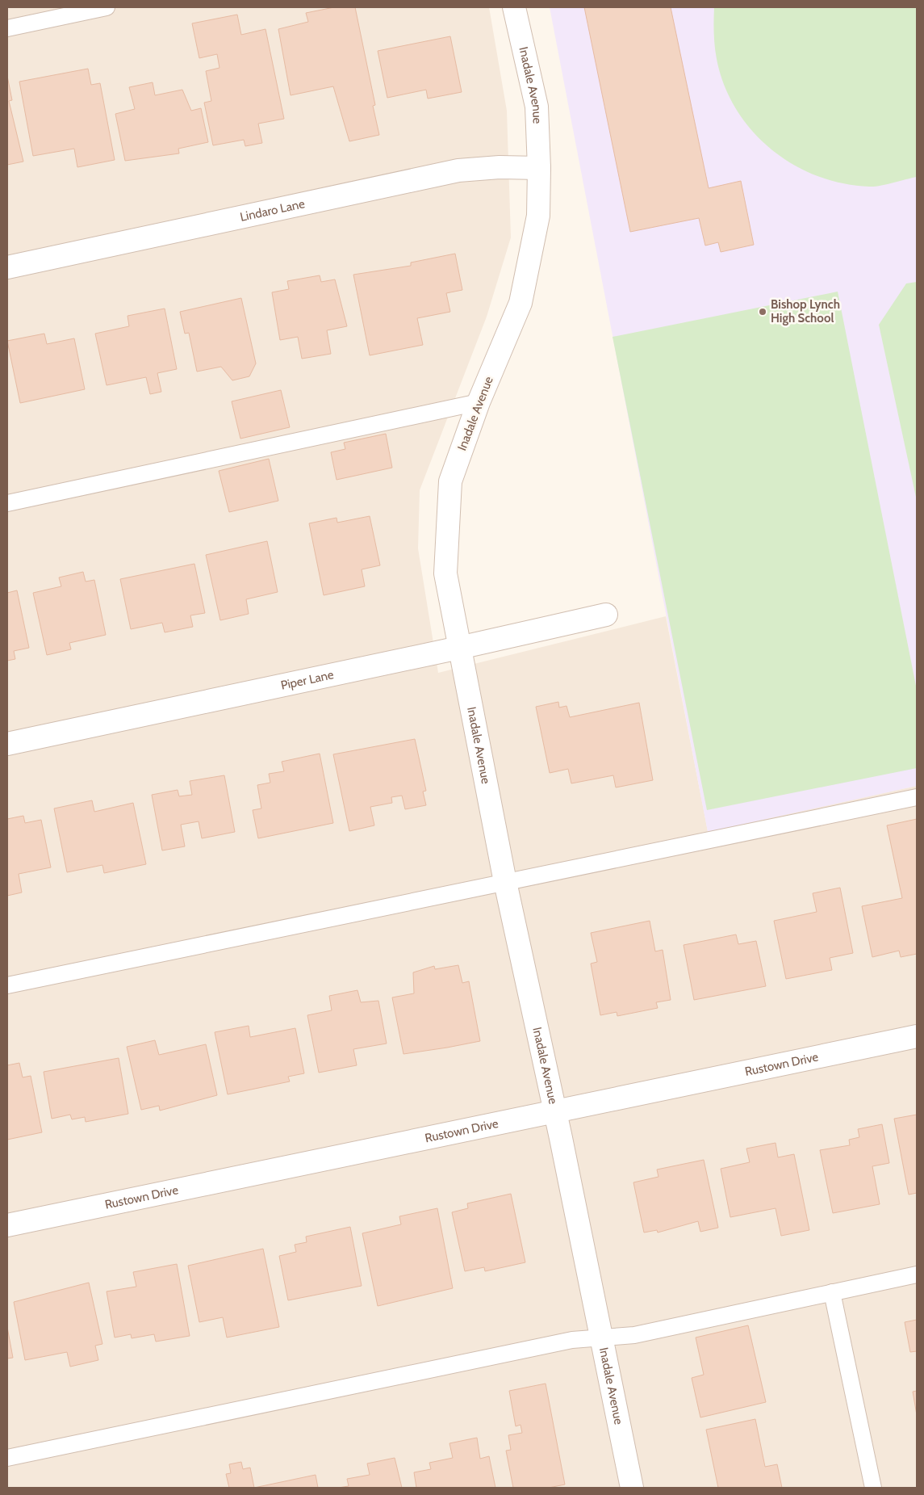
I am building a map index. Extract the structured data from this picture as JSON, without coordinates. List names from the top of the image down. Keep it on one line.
{"streets":{"street":["Inadale Avenue","Lindaro Lane","Piper Lane","Rustown Drive"]},"crossings":[["Inadale Avenue","Lindaro Lane"],["Inadale Avenue","Piper Lane"],["Inadale Avenue","Rustown Drive"]],"places":["Bishop Lynch High School"]}
